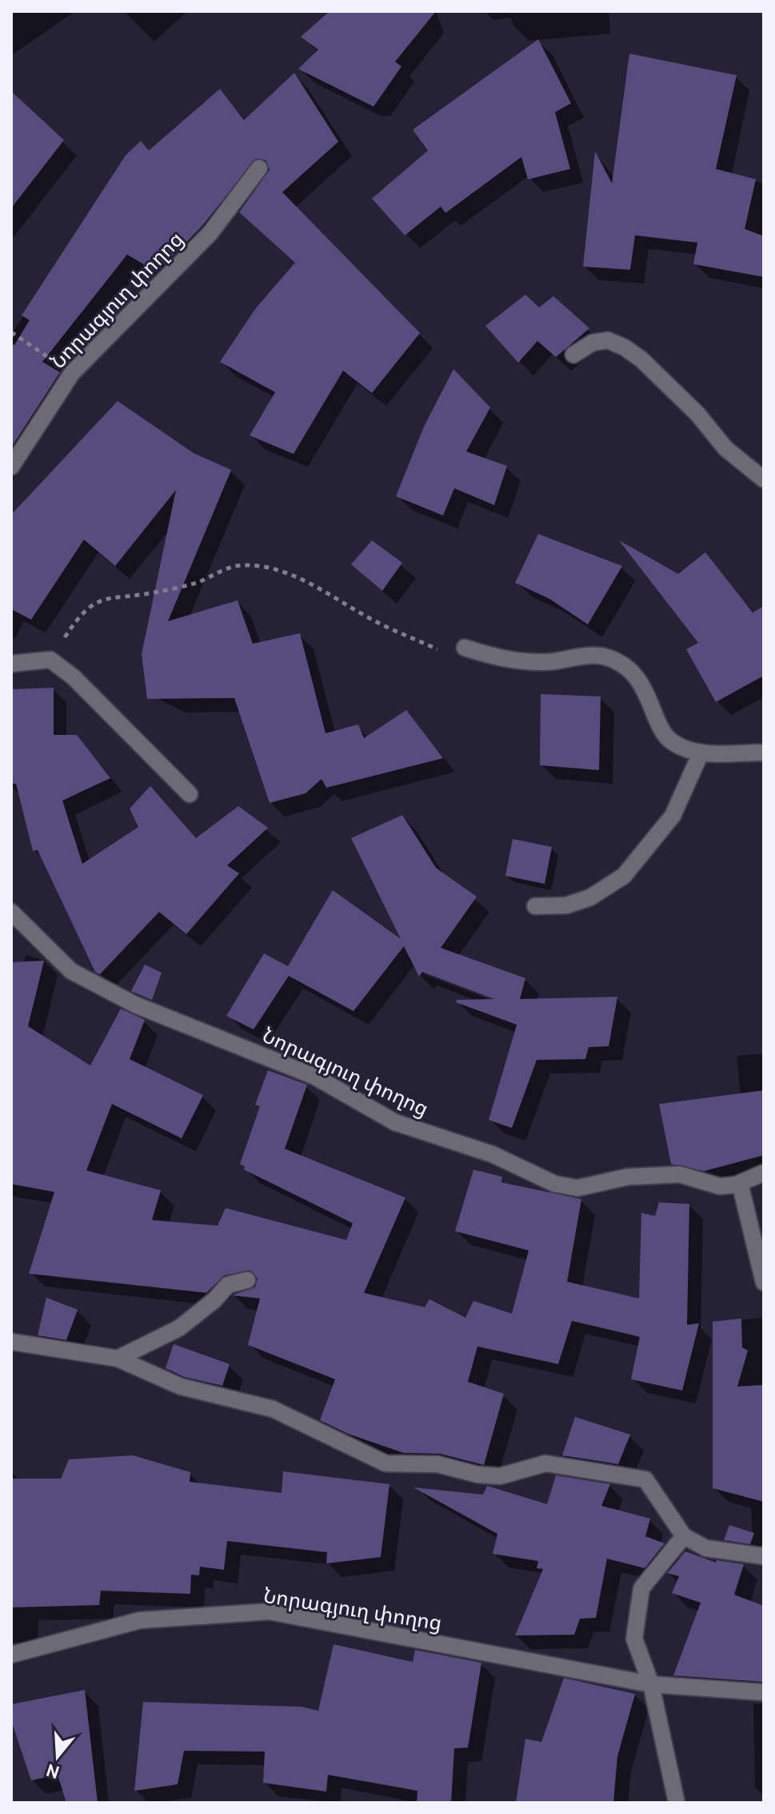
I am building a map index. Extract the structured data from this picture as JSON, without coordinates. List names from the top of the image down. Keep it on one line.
{"streets":{"street":["Նորագյուղ փողոց"]},"north":"bottom"}
